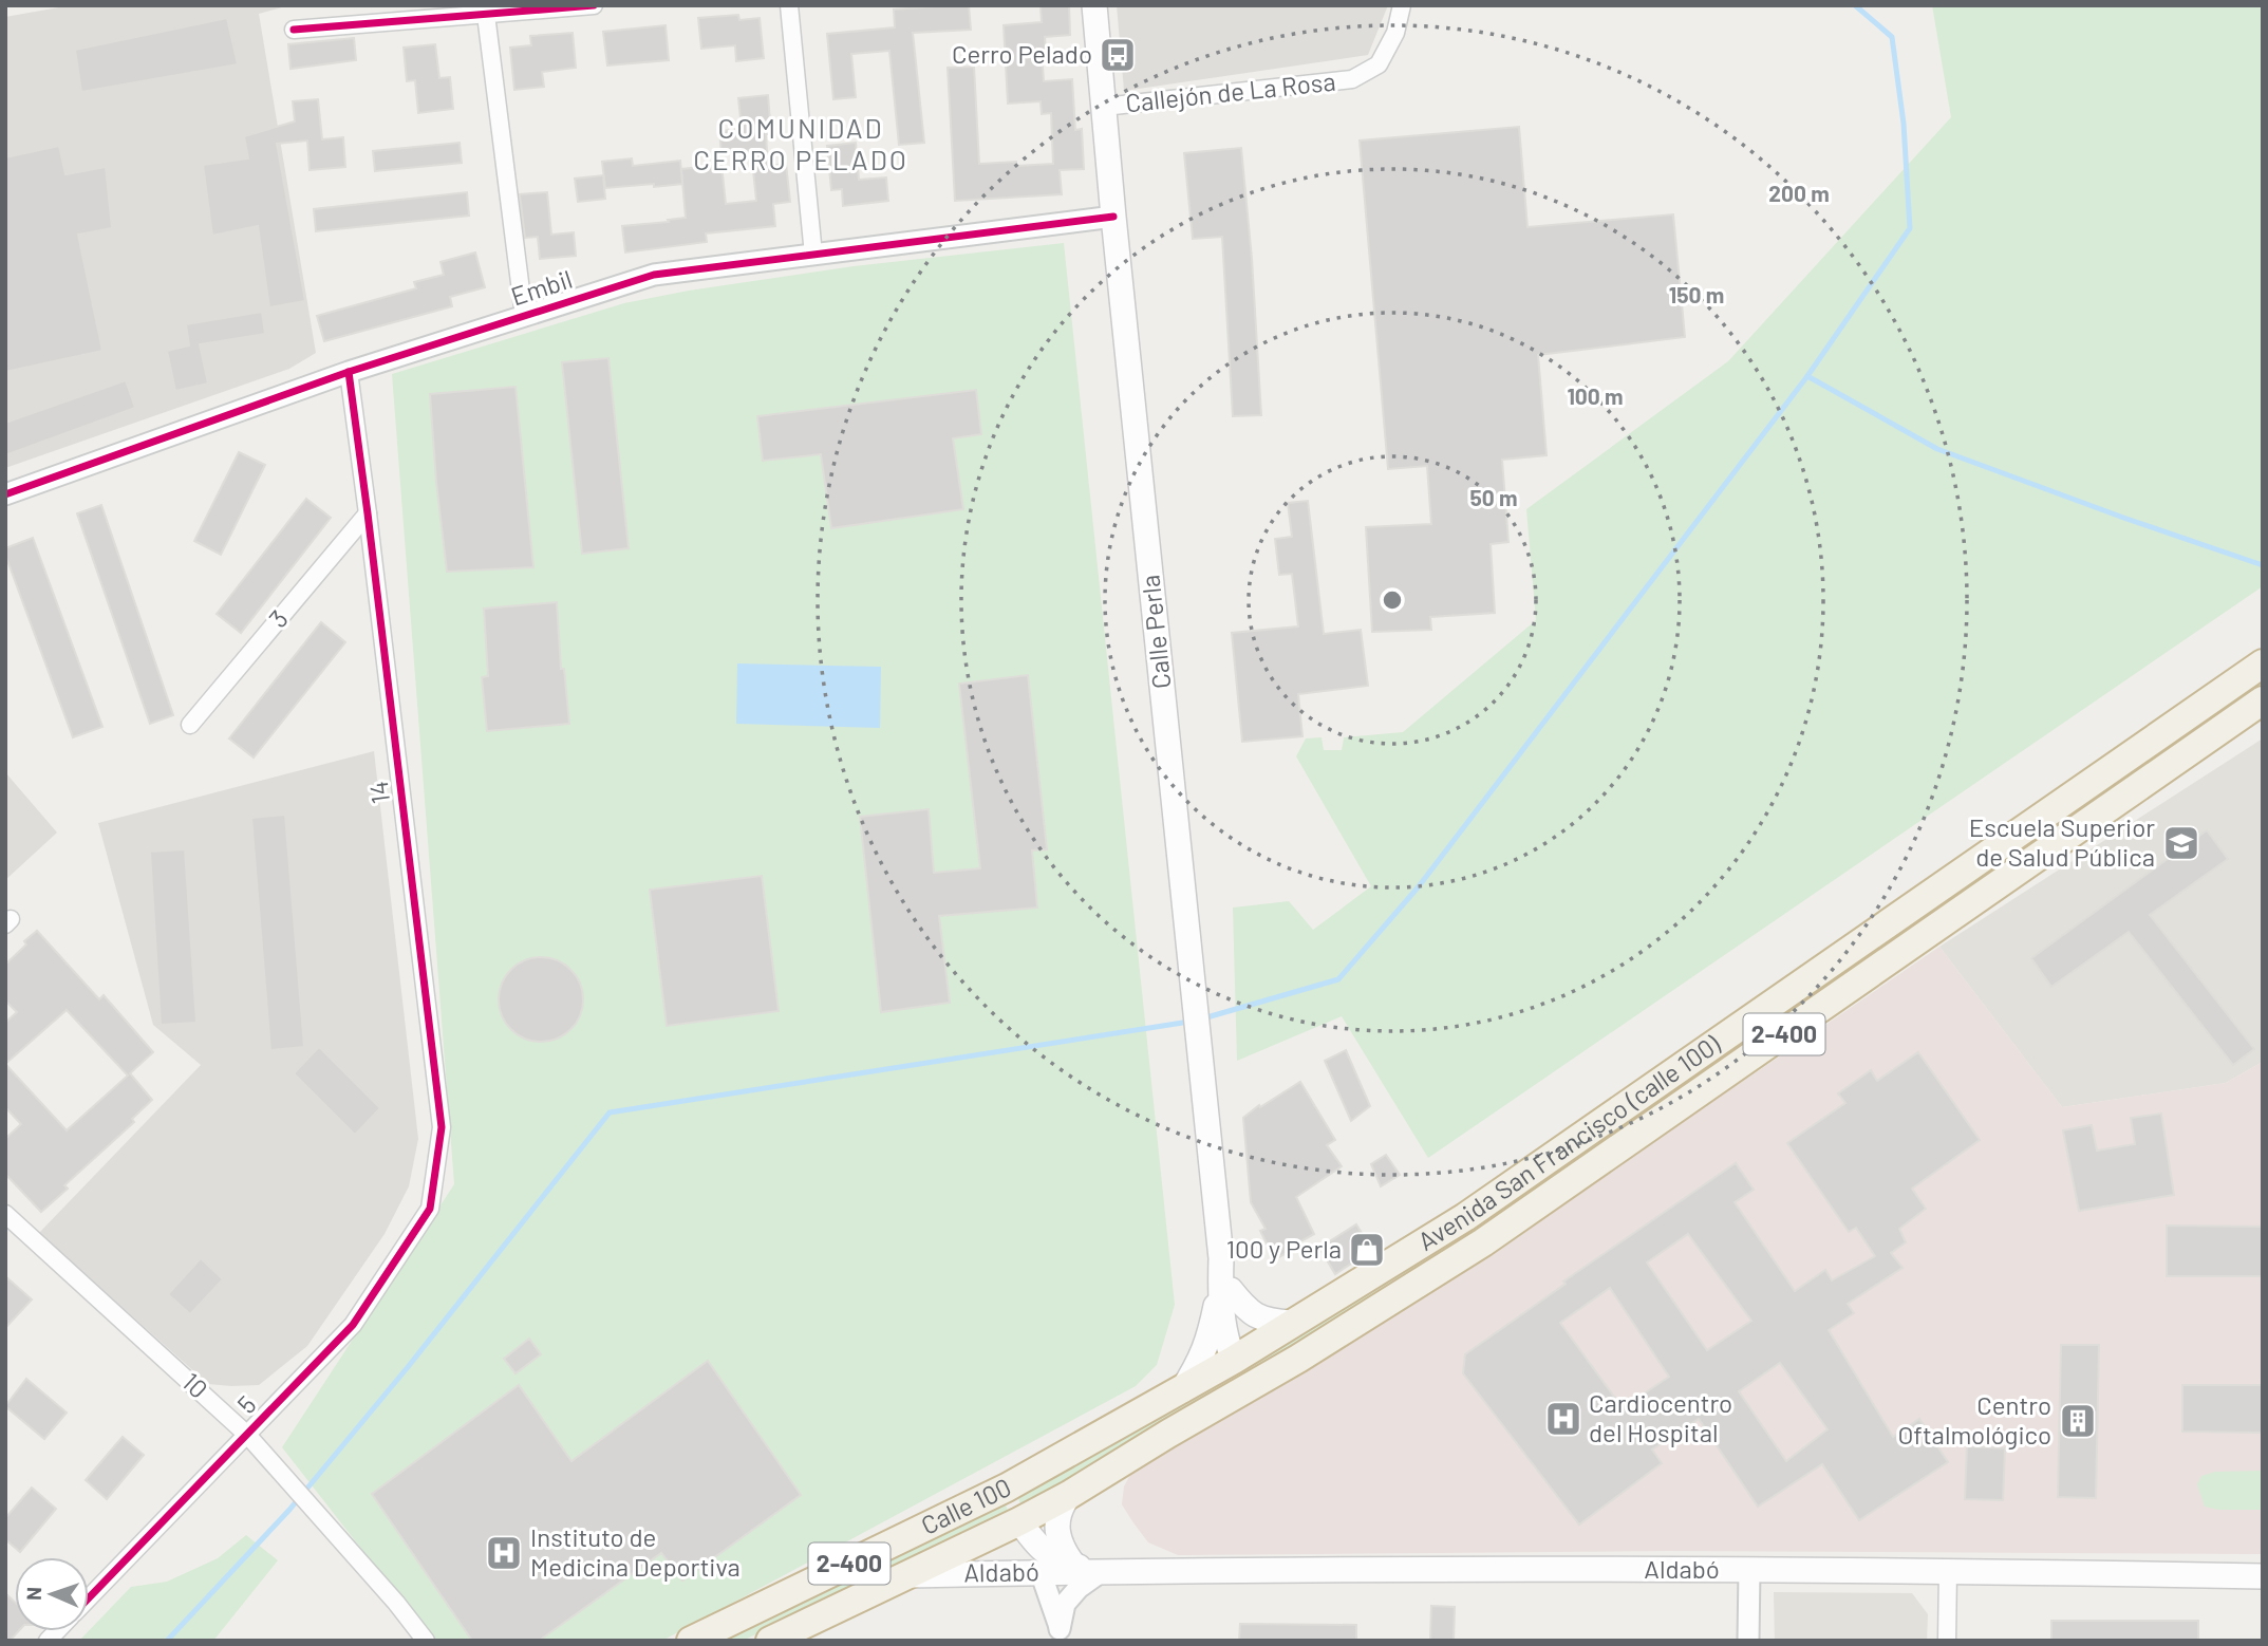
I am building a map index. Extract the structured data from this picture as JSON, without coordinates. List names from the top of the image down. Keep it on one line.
{"streets":{"highway":["2-400","Avenida San Francisco (calle 100)","Calle 100"],"main road":["Calle Perla","Aldabó"],"street":["Callejón de La Rosa","Embil","3","14","10","5"]},"crossings":[["Callejón de La Rosa","Calle Perla"],["Embil","Calle Perla"],["Embil","14"],["3","14"],["Calle Perla","Avenida San Francisco (calle 100)"],["Calle Perla","Calle 100"],["14","5"],["Avenida San Francisco (calle 100)","Calle 100"],["10","5"],["Calle 100","Aldabó"]],"districts":["COMUNIDAD CERRO PELADO"],"places":{"bus stop":["Cerro Pelado"],"school or university":["Escuela Superior de Salud Pública"],"shop":["100 y Perla"],"hospital":["Cardiocentro del Hospital","Instituto de Medicina Deportiva"],"building":["Centro Oftalmológico"]},"north":"left","rings":["200 m","150 m","100 m","50 m"]}
